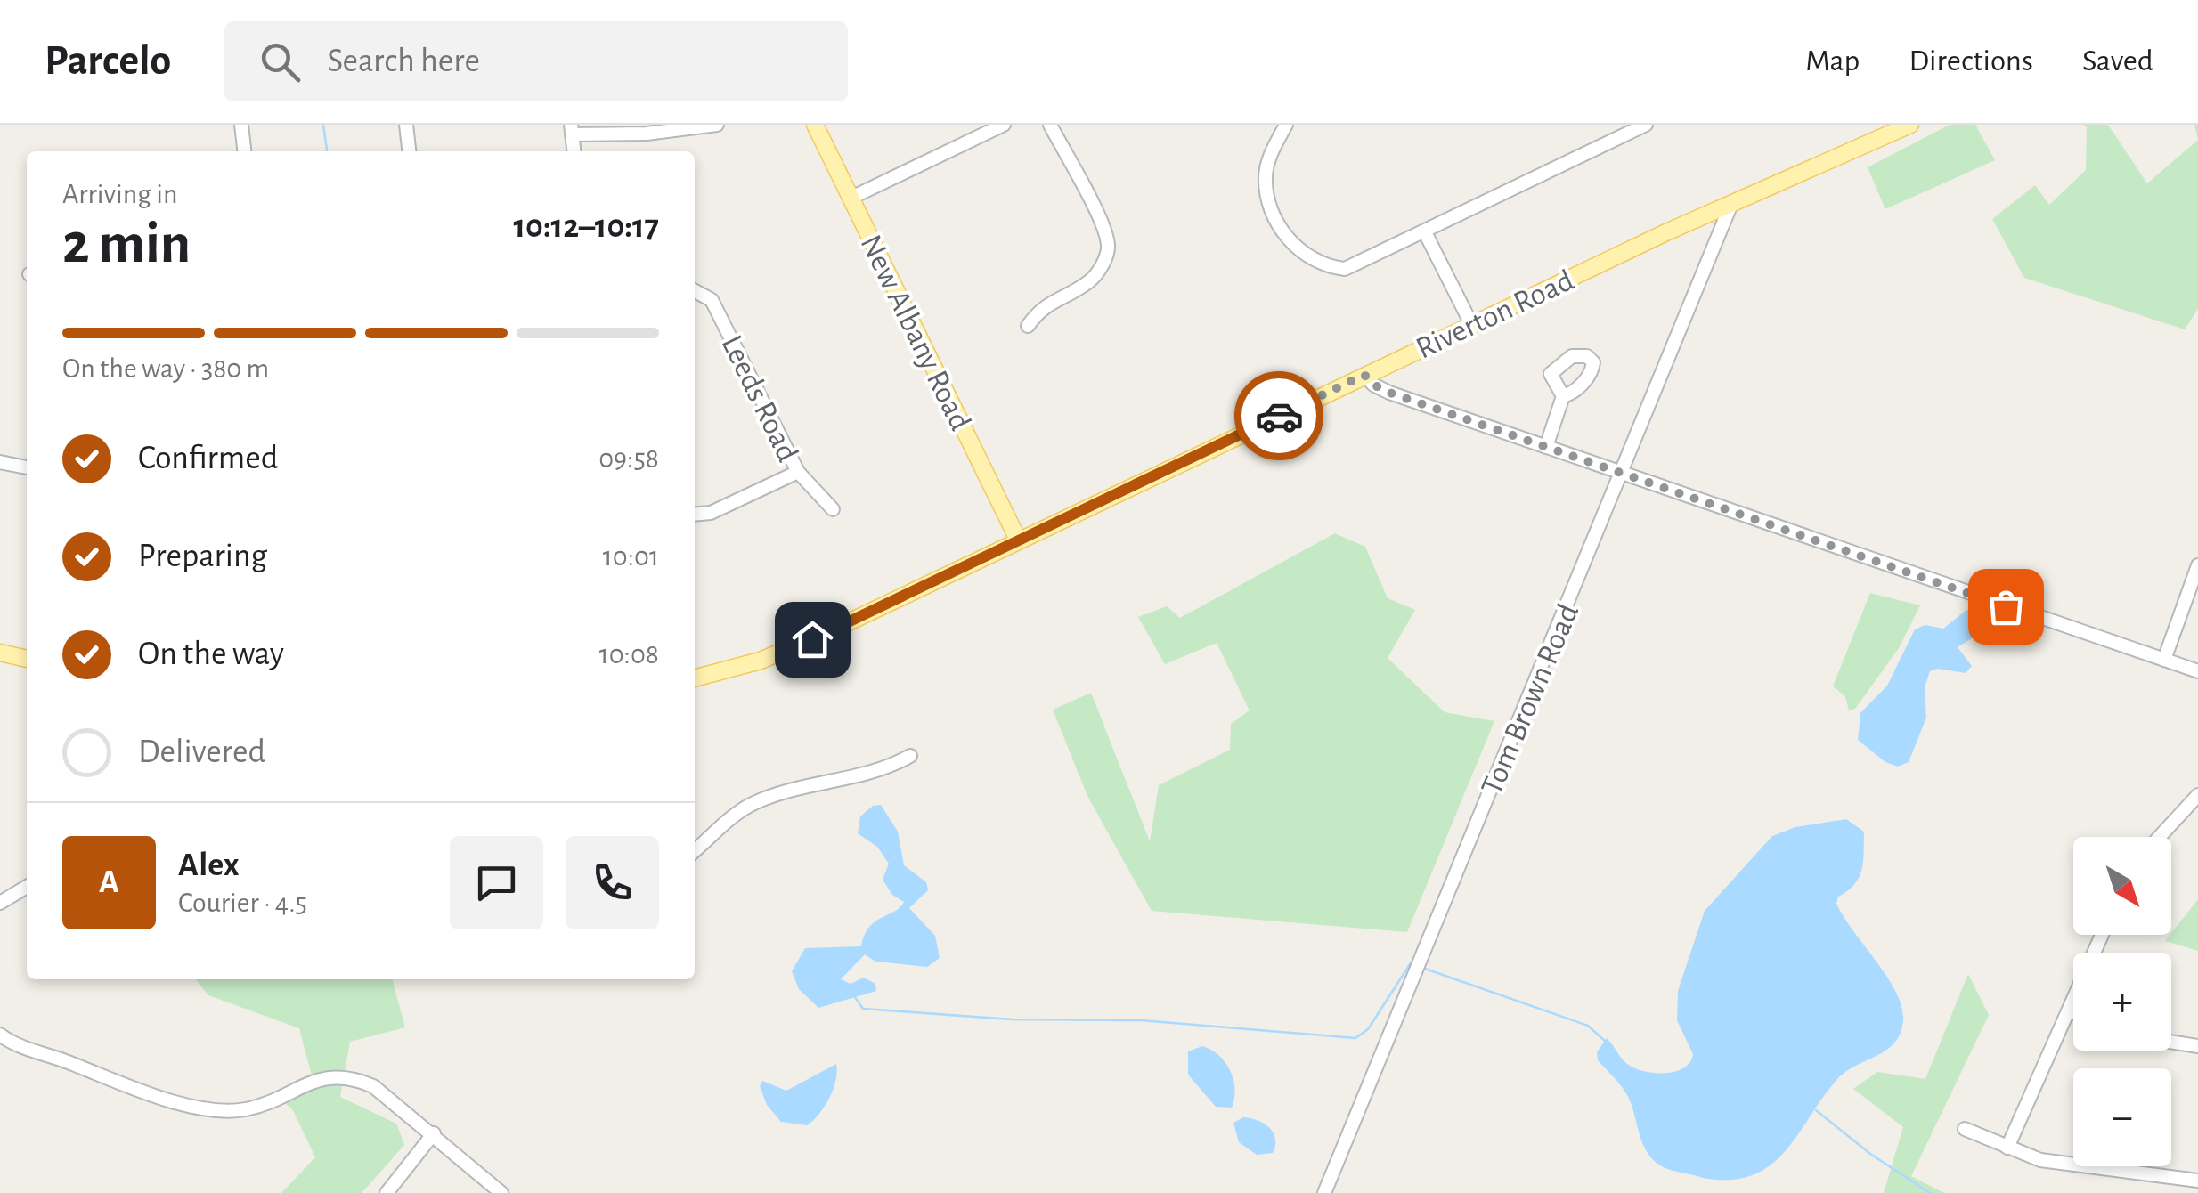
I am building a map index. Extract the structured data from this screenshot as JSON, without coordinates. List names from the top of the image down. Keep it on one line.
{"streets":{"main road":["Riverton Road","New Albany Road"],"street":["Leeds Road","Tom Brown Road"]},"crossings":[["Riverton Road","New Albany Road"],["Riverton Road","Tom Brown Road"]],"north":"bottom right","page":{"header":"Parcelo","search":"Search here","nav":["Map","Directions","Saved"],"heading":["2 min","Arriving in","10:12–10:17"],"panel":["Alex","Courier · 4.5"],"bar":"On the way · 380 m","list":[["Confirmed","09:58"],["Preparing","10:01"],["On the way","10:08"],"Delivered"],"round":"A","map_buttons":["+","−"]}}
